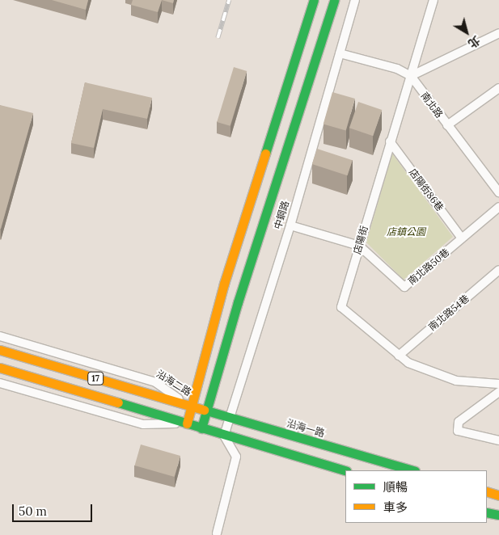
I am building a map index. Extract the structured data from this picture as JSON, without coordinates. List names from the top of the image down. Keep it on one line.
{"streets":{"street":["南北路","店陽街86巷","中鋼路","店陽街","南北路50巷","南北路54巷","17","沿海二路","沿海一路"]},"crossings":[["南北路","中鋼路"],["南北路","店陽街"],["店陽街86巷","店陽街"],["店陽街86巷","南北路50巷"],["中鋼路","南北路50巷"],["中鋼路","17"],["中鋼路","沿海一路"],["店陽街","南北路50巷"],["店陽街","南北路54巷"],["沿海二路","沿海一路"]],"parks":["店鎮公園"],"legend":["順暢","車多"],"scale_bar":"50 m","north":"bottom right"}
